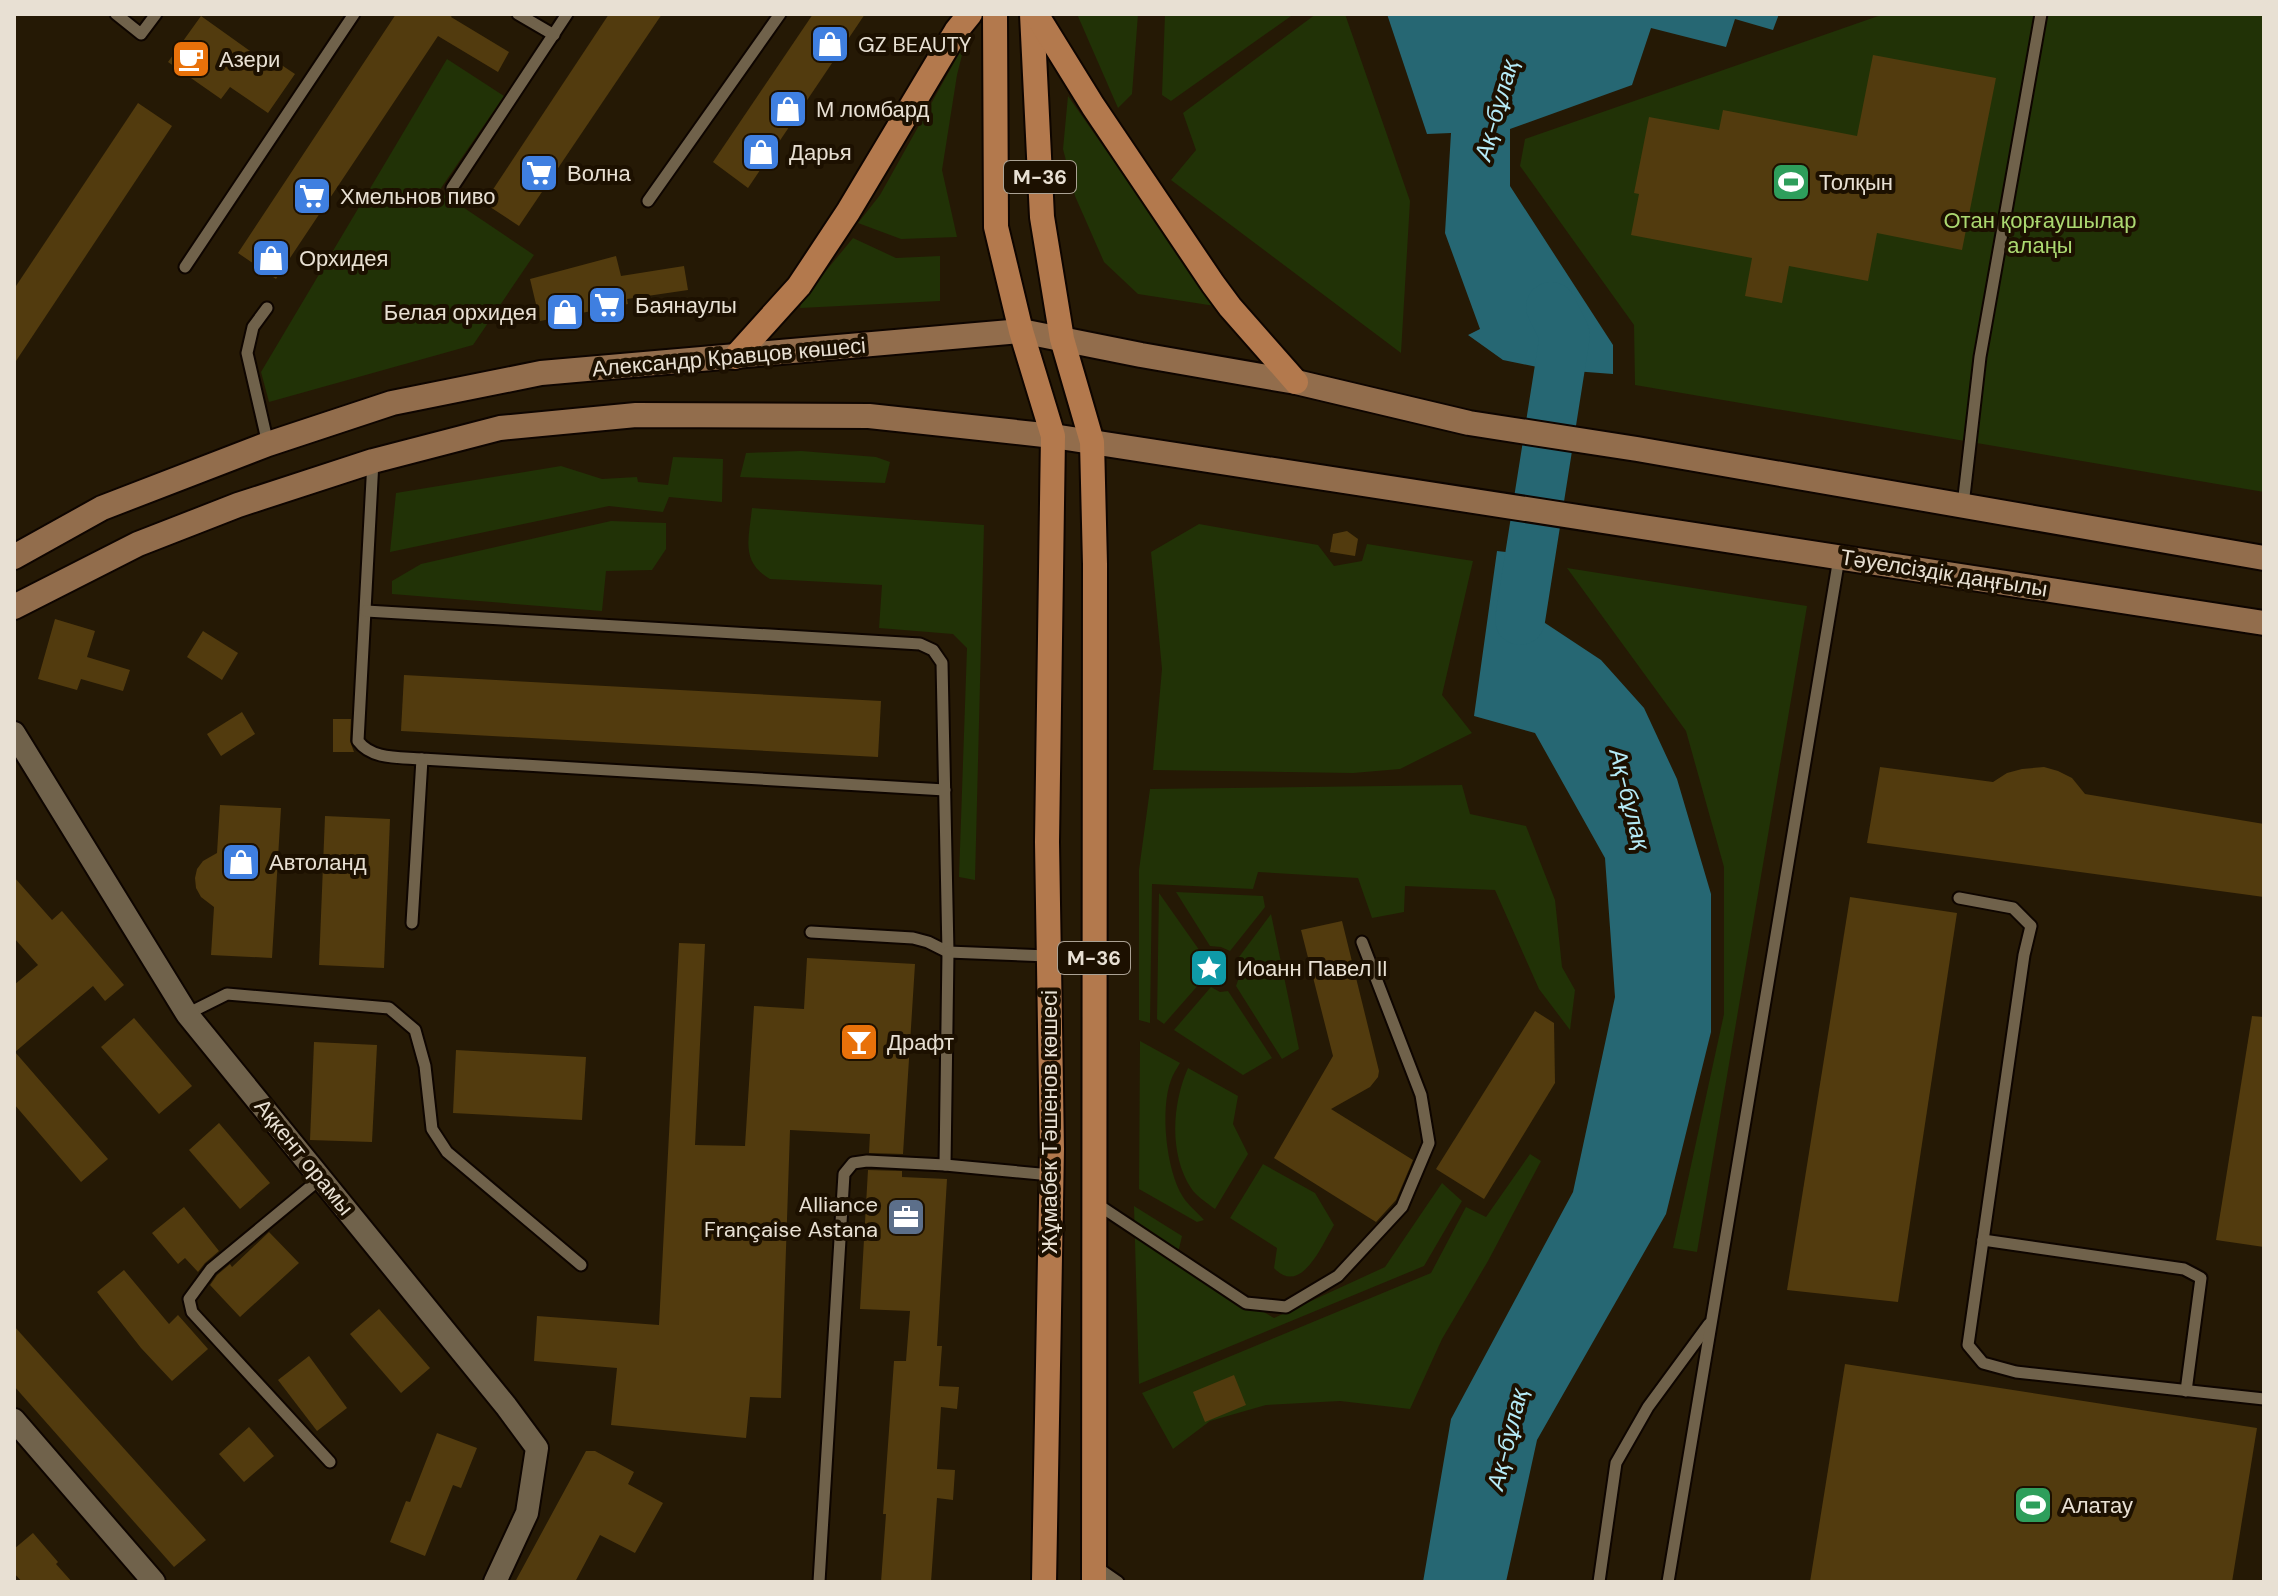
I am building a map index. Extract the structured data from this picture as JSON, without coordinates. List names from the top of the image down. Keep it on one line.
{"streets":{"main road":["M-36","Александр Кравцов көшесі","Тәуелсіздік даңғылы","Жұмабек Тәшенов көшесі"],"street":["Ақкент орамы"]},"crossings":[["M-36","Александр Кравцов көшесі"],["M-36","Жұмабек Тәшенов көшесі"],["Александр Кравцов көшесі","Жұмабек Тәшенов көшесі"],["Тәуелсіздік даңғылы","Жұмабек Тәшенов көшесі"]],"water":["Ақ-бұлақ"],"parks":["Отан қорғаушылар алаңы"],"places":{"shop":["GZ BEAUTY","М ломбард","Дарья","Орхидея","Белая орхидея","Автоланд"],"cafe":["Азери"],"supermarket":["Волна","Хмельнов пиво","Баянаулы"],"sports":["Толқын","Алатау"],"place":["Иоанн Павел II"],"bar":["Драфт"],"office":["Alliance Française Astana"]}}
